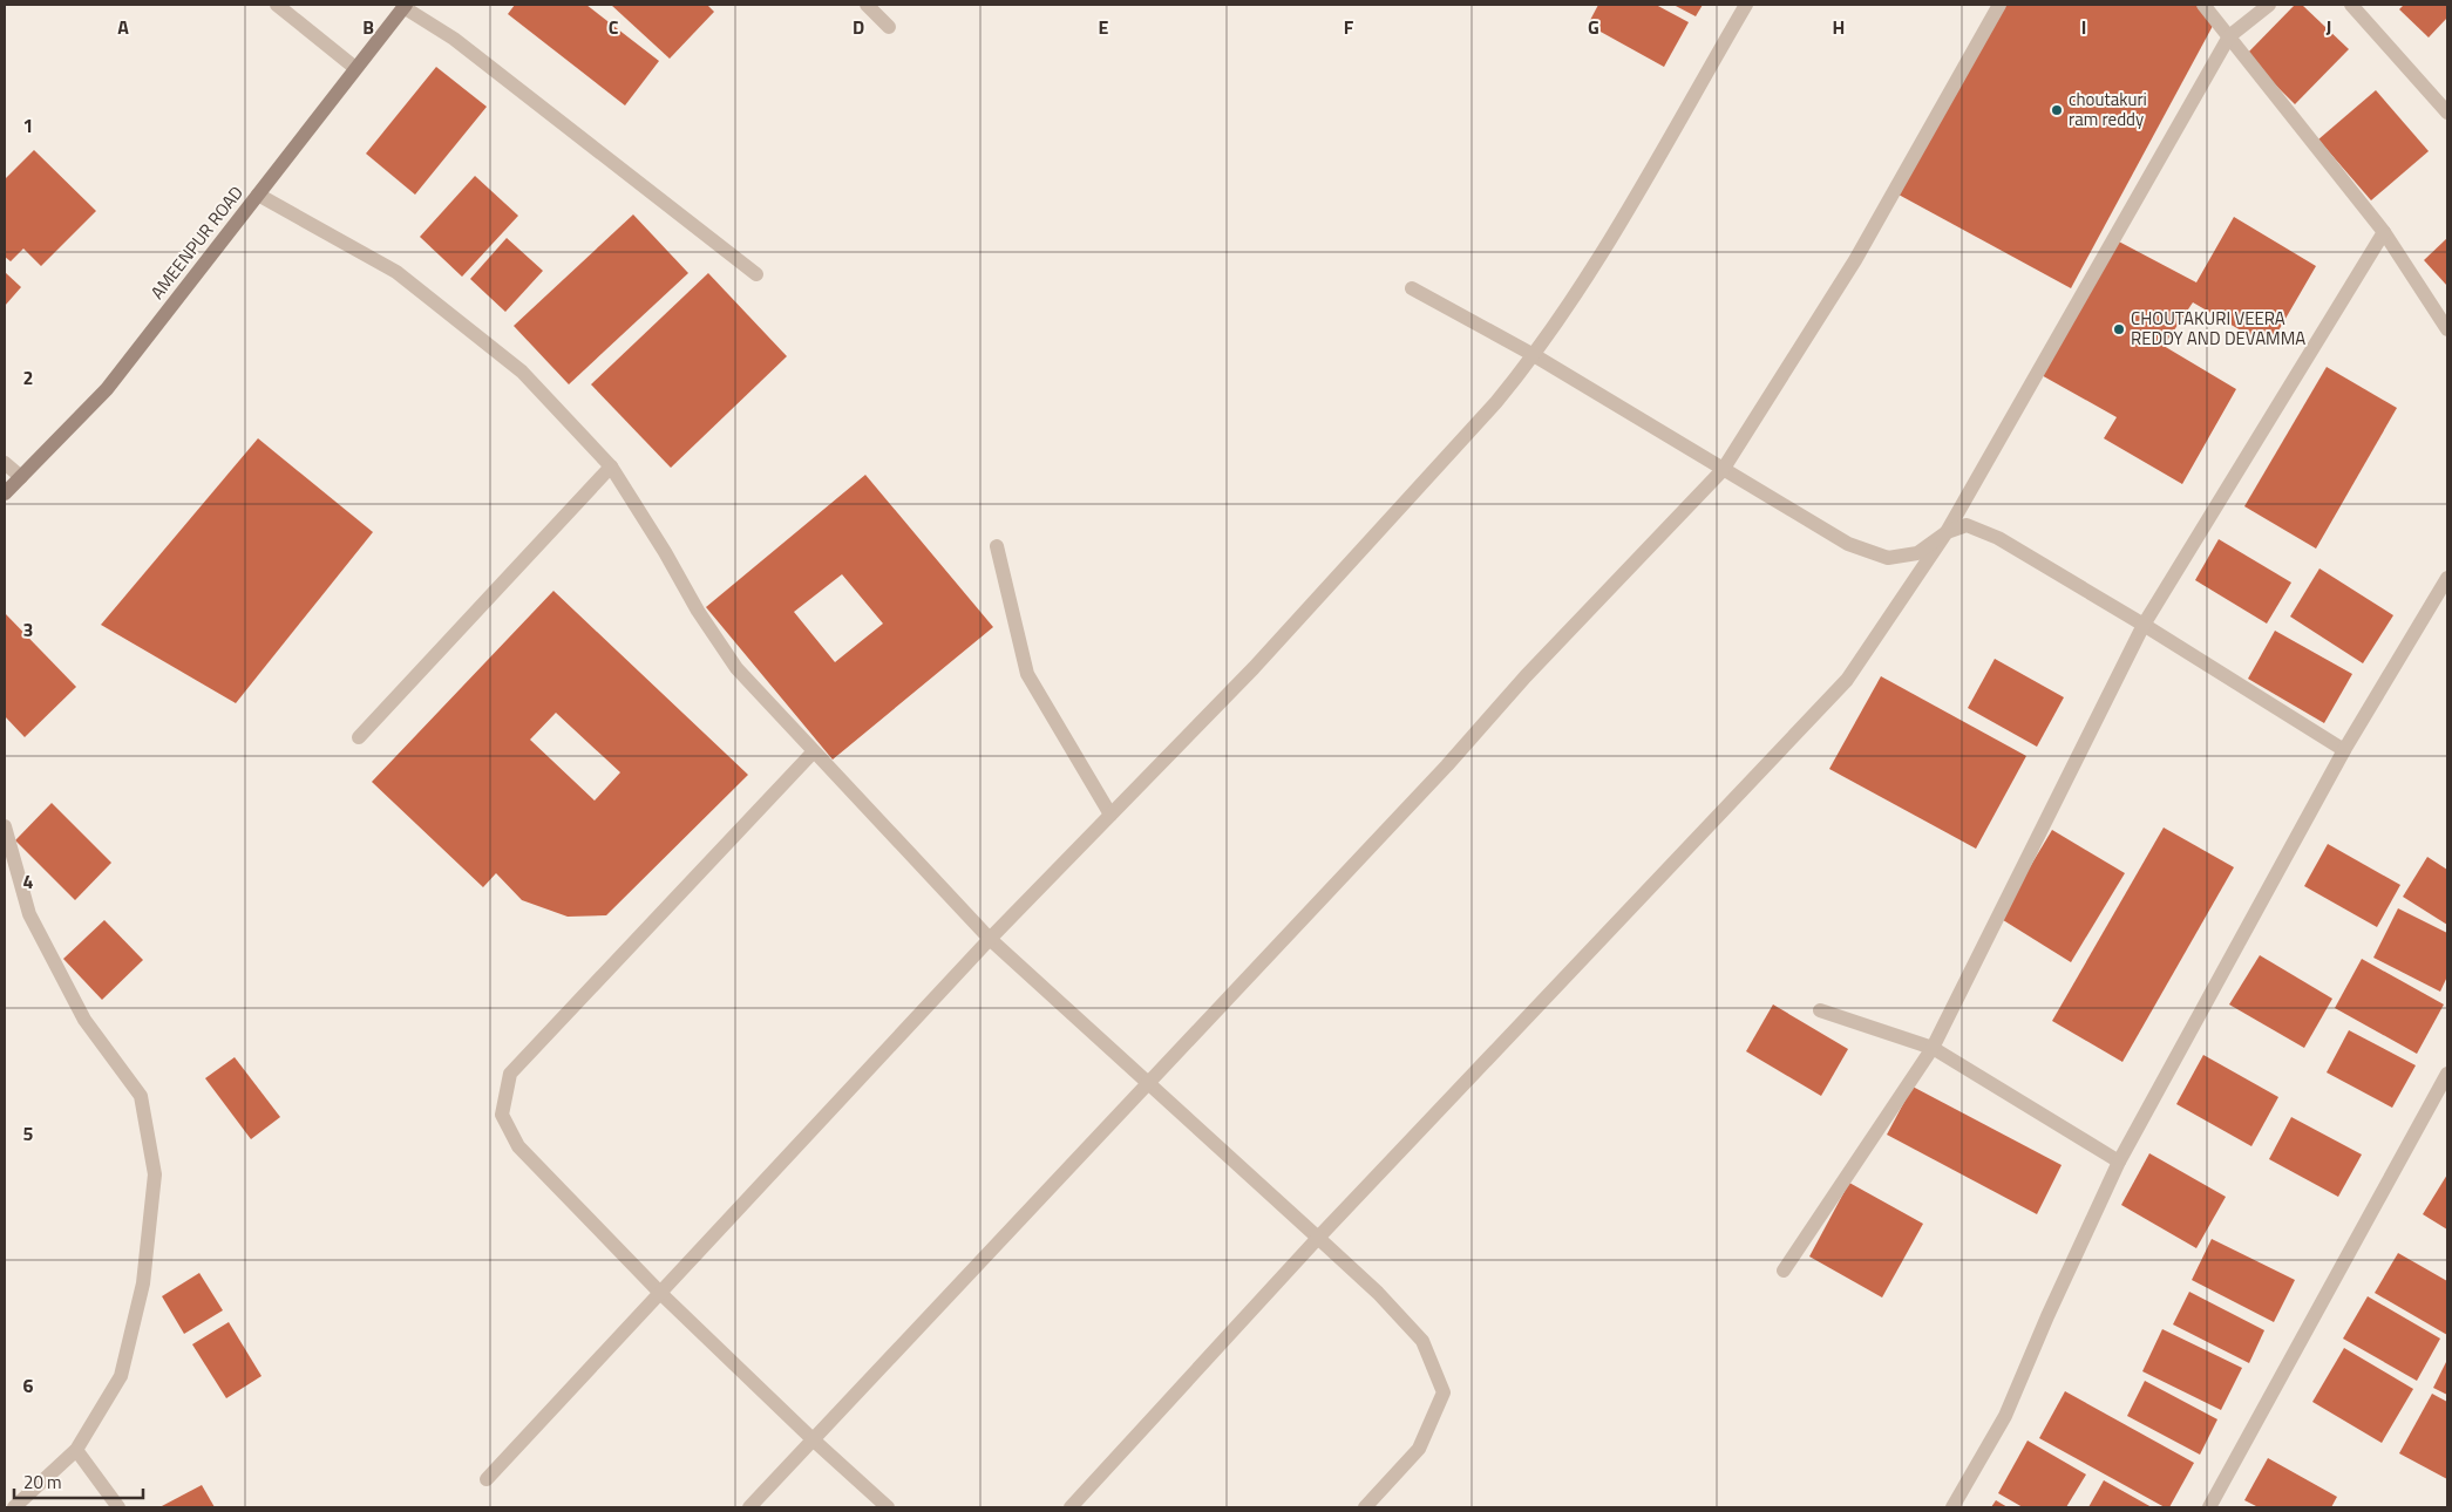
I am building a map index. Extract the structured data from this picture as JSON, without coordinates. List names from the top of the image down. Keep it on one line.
{"streets":{"street":["AMEENPUR ROAD"]},"places":["choutakuri ram reddy","CHOUTAKURI VEERA REDDY AND DEVAMMA"],"scale_bar":"20 m","grid":{"columns":["A","B","C","D","E","F","G","H","I","J"],"rows":["1","2","3","4","5","6"]}}
